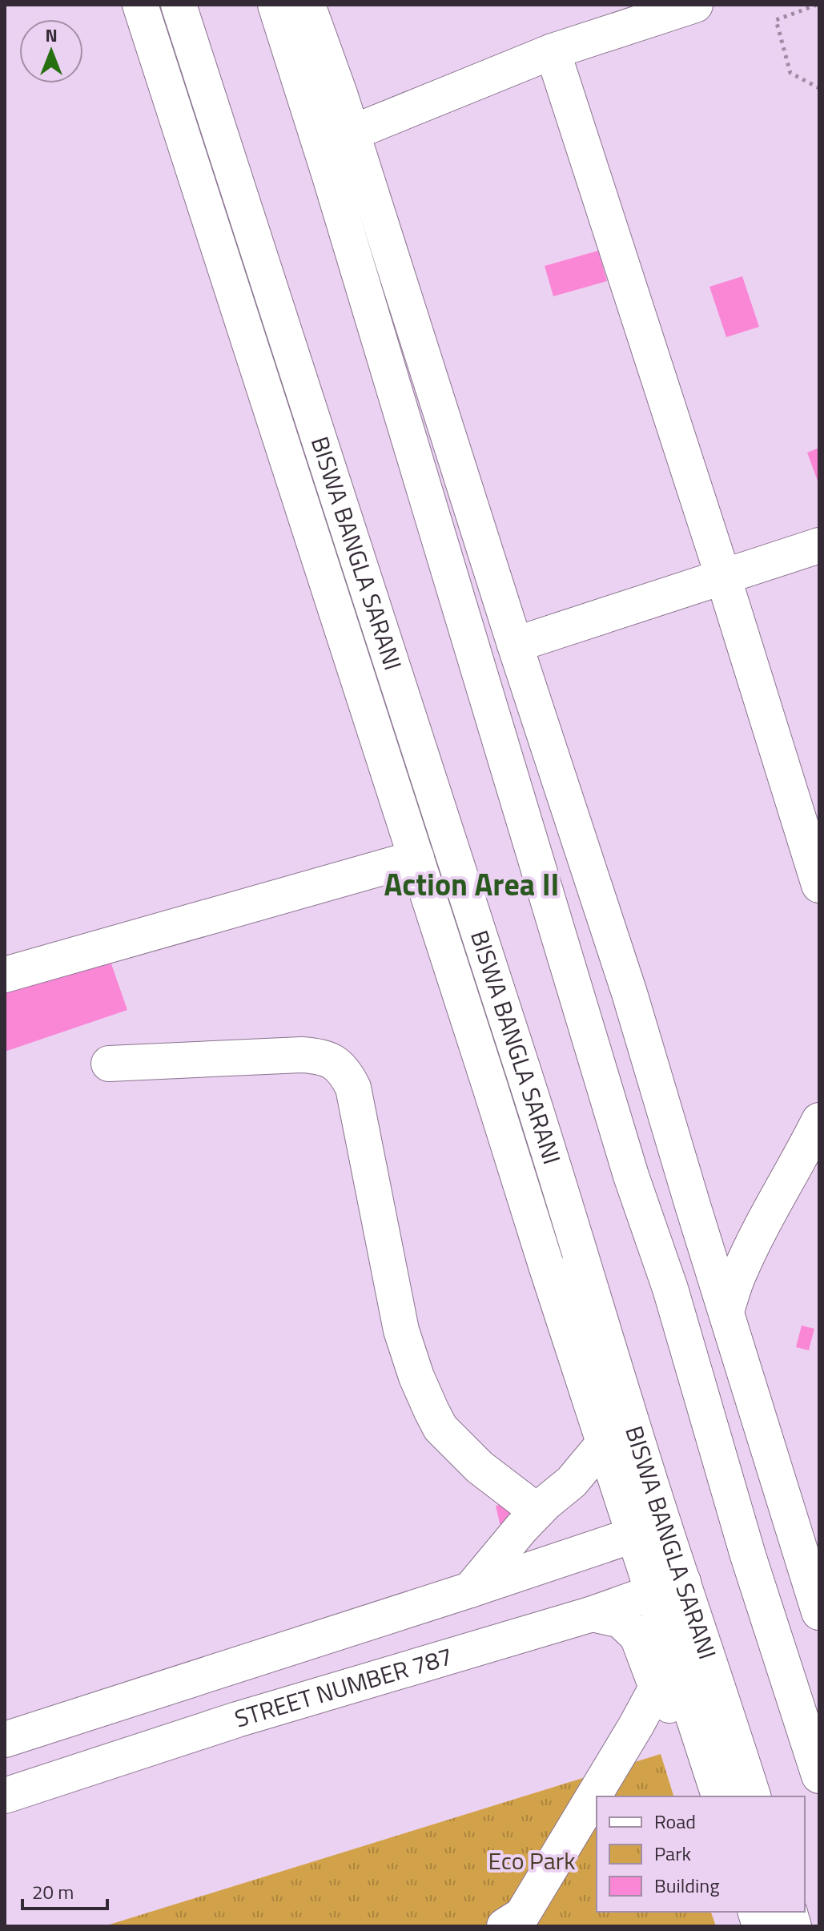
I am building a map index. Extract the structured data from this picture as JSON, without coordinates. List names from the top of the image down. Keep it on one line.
{"streets":{"street":["BISWA BANGLA SARANI","STREET NUMBER 787"]},"crossings":[["BISWA BANGLA SARANI","STREET NUMBER 787"]],"districts":["Action Area II"],"parks":["Eco Park"],"legend":["Road","Park","Building"],"scale_bar":"20 m","north":"top"}
